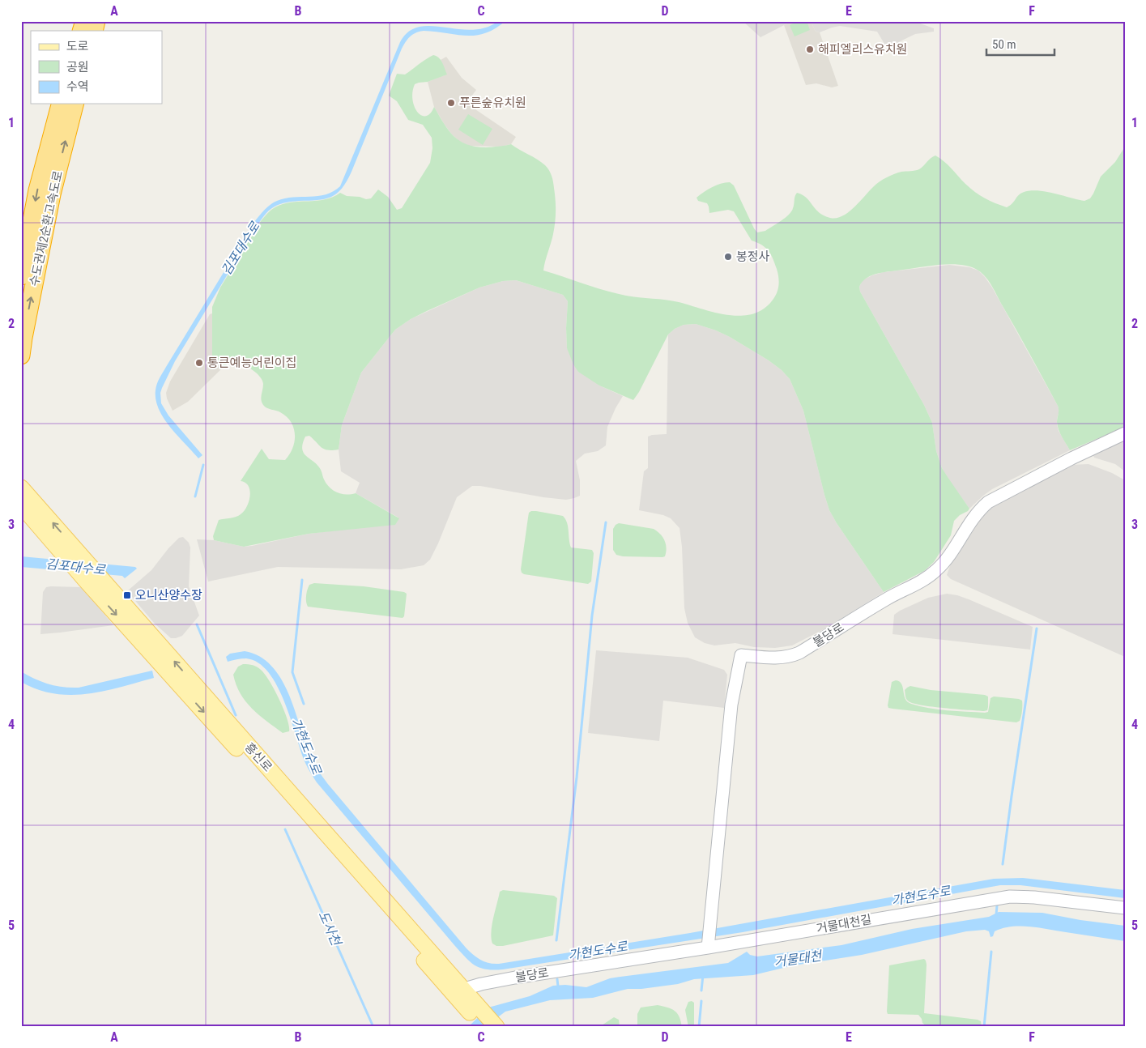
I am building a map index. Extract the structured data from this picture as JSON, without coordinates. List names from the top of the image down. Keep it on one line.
{"streets":{"highway":["수도권제2순환고속도로"],"main road":["흥신로"],"street":["불당로","거물대천길"]},"crossings":[["불당로","흥신로"],["불당로","거물대천길"]],"water":["김포대수로","가현도수로","도사천","거물대천"],"places":{"other":["해피엘리스유치원","푸른숲유치원","봉정사","통큰예능어린이집"],"transit":["오니산양수장"]},"legend":["도로","공원","수역"],"scale_bar":"50 m","grid":{"columns":["A","B","C","D","E","F"],"rows":["1","2","3","4","5"]}}
